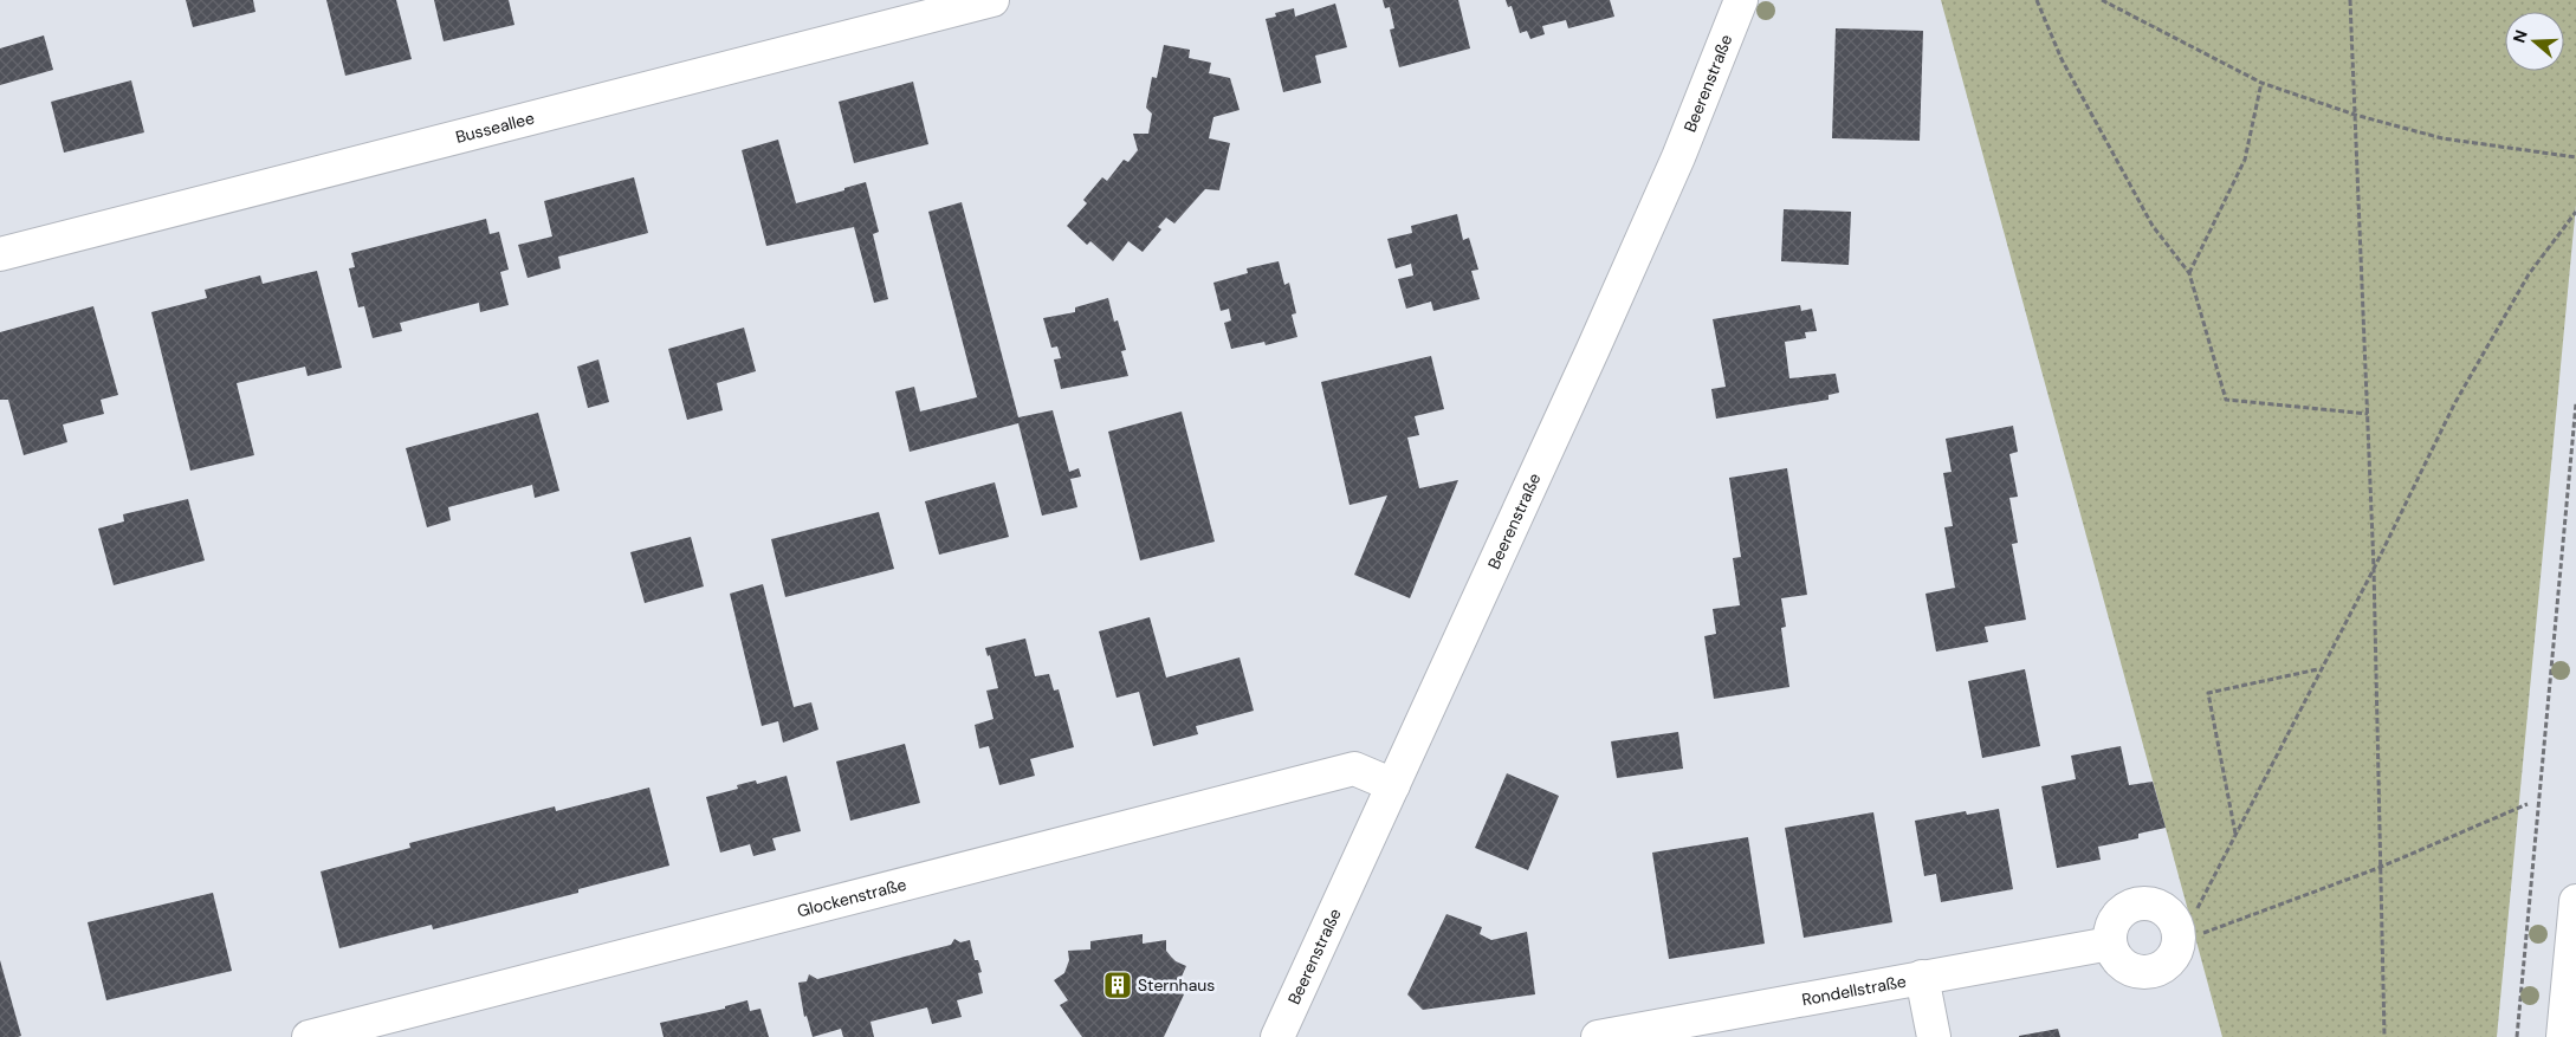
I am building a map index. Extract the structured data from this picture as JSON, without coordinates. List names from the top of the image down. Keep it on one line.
{"streets":{"street":["Beerenstraße","Busseallee","Glockenstraße","Rondellstraße"]},"crossings":[["Beerenstraße","Glockenstraße"]],"places":{"building":["Sternhaus"]},"north":"left"}
